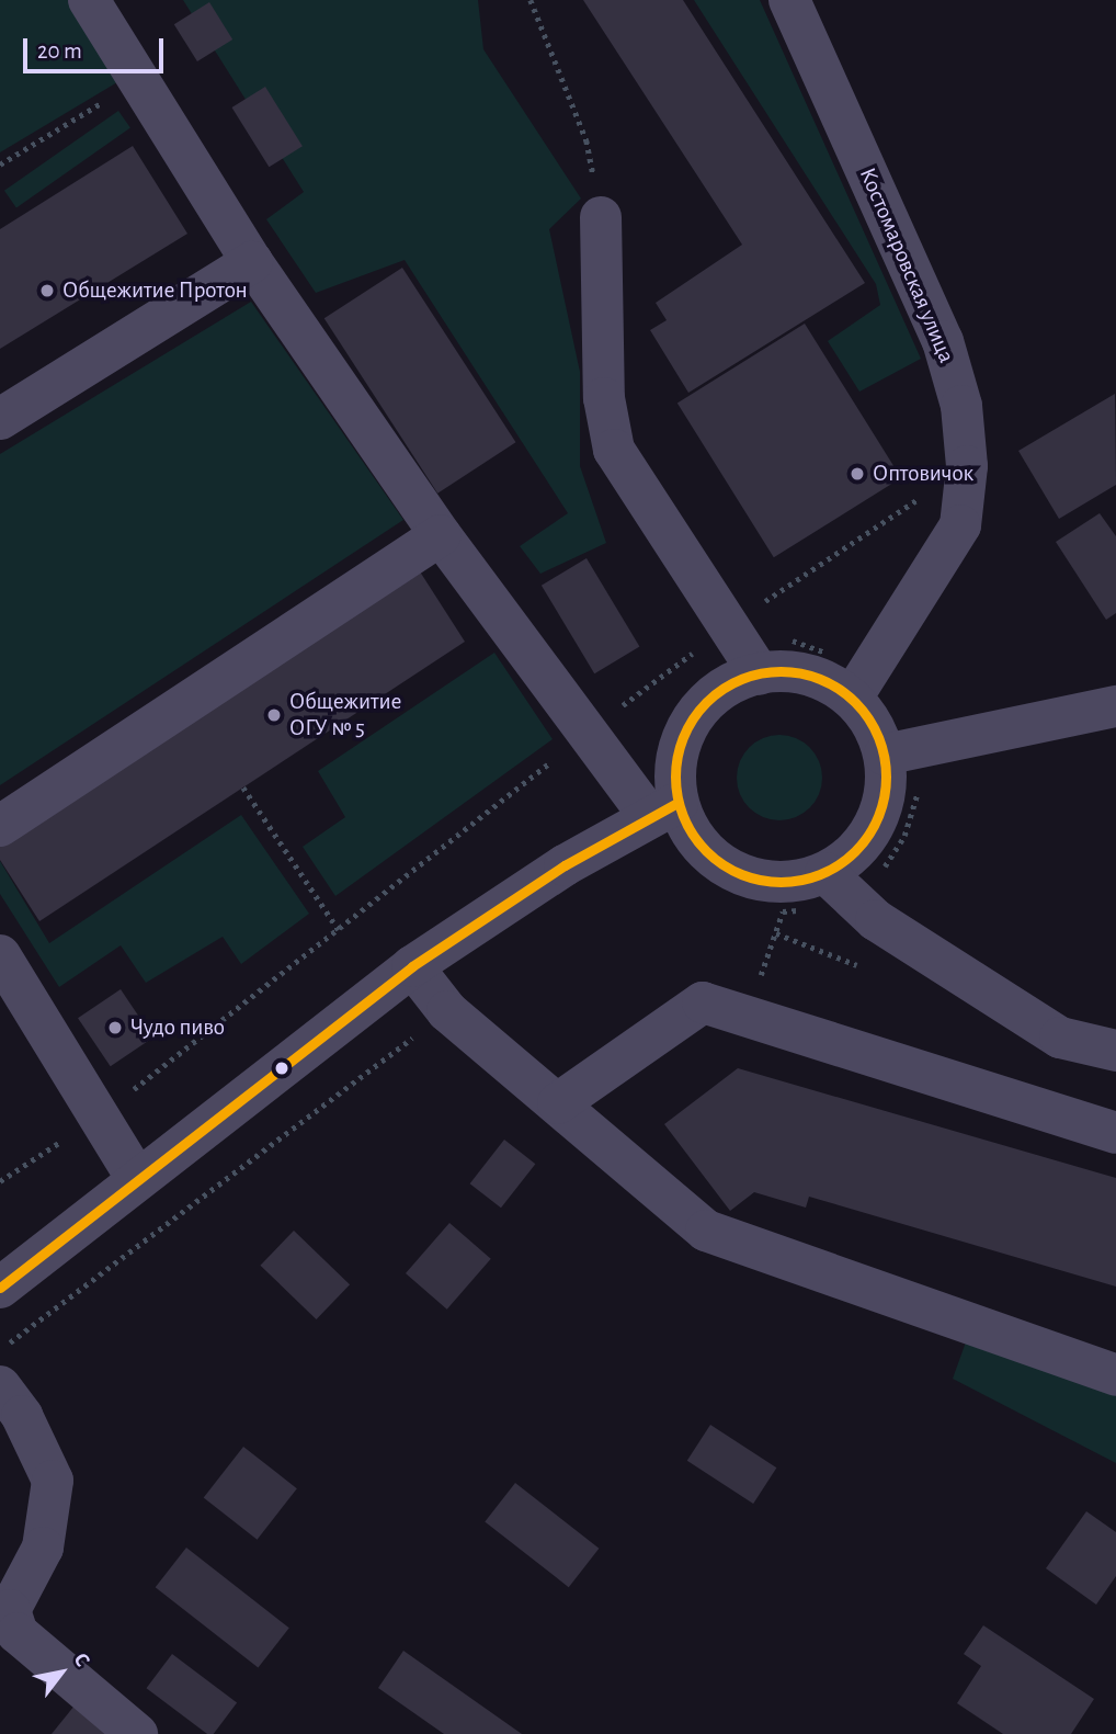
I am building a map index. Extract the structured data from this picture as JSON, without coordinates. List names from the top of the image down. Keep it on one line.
{"streets":{"street":["Костомаровская улица"]},"places":["Общежитие Протон","Оптовичок","Общежитие ОГУ № 5","Чудо пиво"],"scale_bar":"20 m","north":"top right"}
